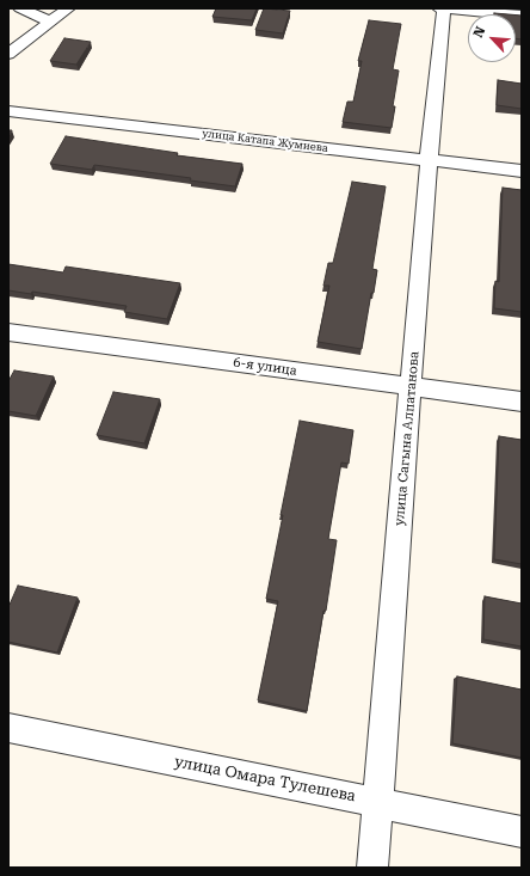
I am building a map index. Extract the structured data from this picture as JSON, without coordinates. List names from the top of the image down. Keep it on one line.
{"streets":{"street":["улица Катапа Жумиева","6-я улица","улица Сагына Алпатанова","улица Омара Тулешева"]},"crossings":[["улица Катапа Жумиева","улица Сагына Алпатанова"],["6-я улица","улица Сагына Алпатанова"],["улица Сагына Алпатанова","улица Омара Тулешева"]],"north":"top left"}
